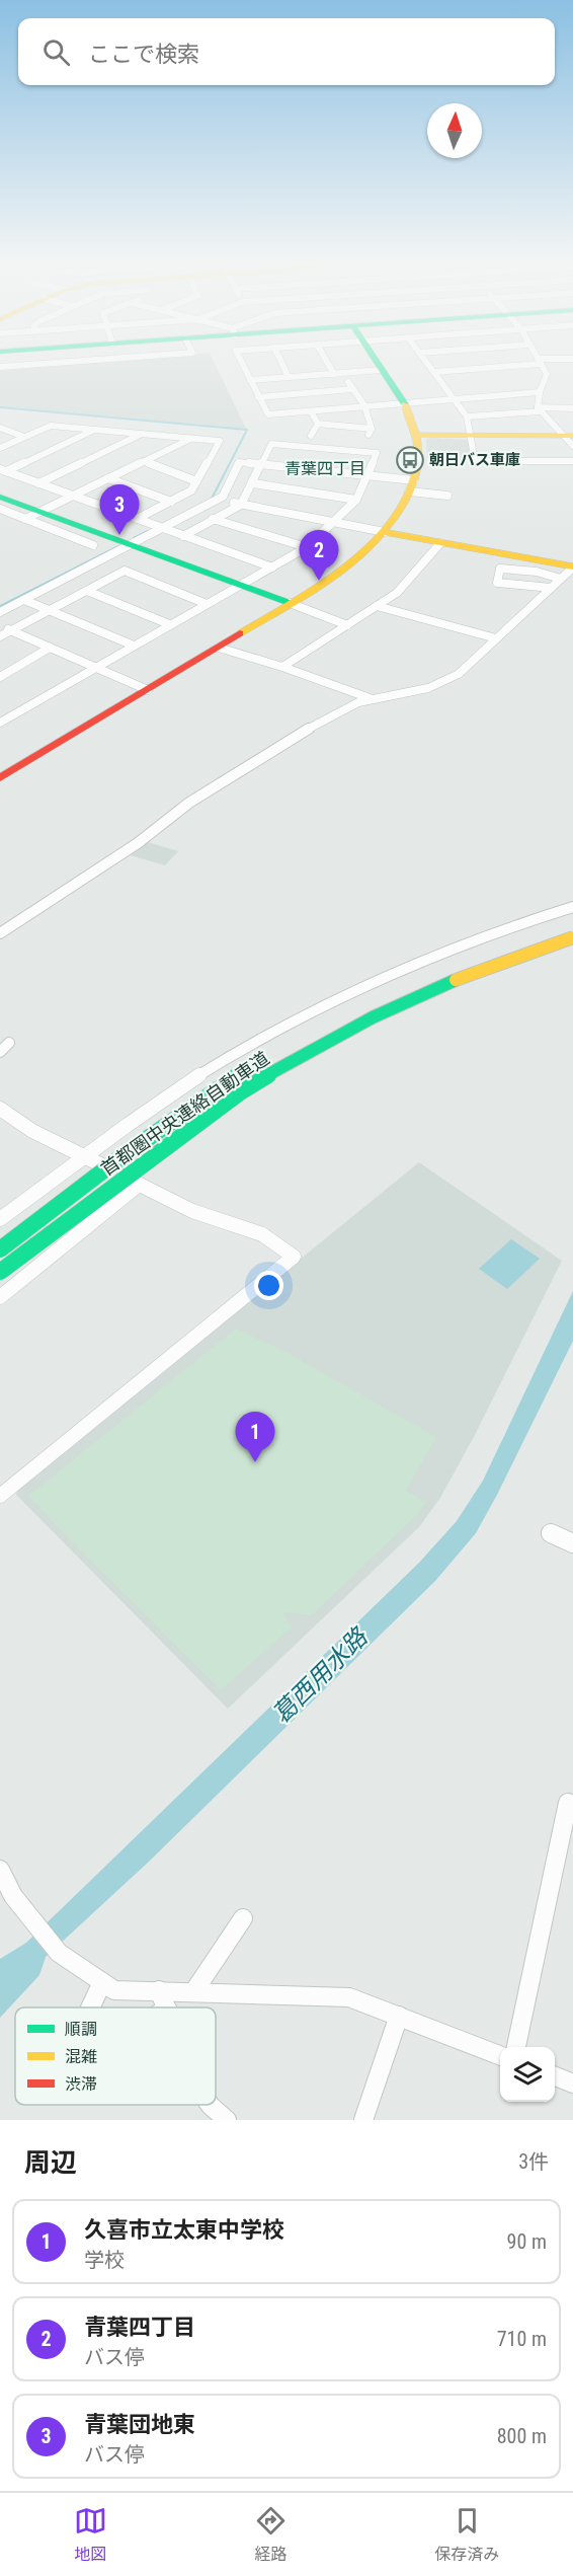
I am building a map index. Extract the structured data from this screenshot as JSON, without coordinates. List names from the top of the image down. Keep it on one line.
{"streets":{"main road":["首都圏中央連絡自動車道"]},"districts":["青葉四丁目"],"water":["葛西用水路"],"places":{"bus stop":["朝日バス車庫"]},"legend":["順調","混雑","渋滞"],"north":"top","page":{"search":"ここで検索","pins":["3","2","1"],"heading":["周辺","3件"],"list":[{"mark":"1","name":"久喜市立太東中学校","note":"学校","value":"90 m"},{"mark":"2","name":"青葉四丁目","note":"バス停","value":"710 m"},{"mark":"3","name":"青葉団地東","note":"バス停","value":"800 m"}],"nav":["地図","経路","保存済み"]}}
